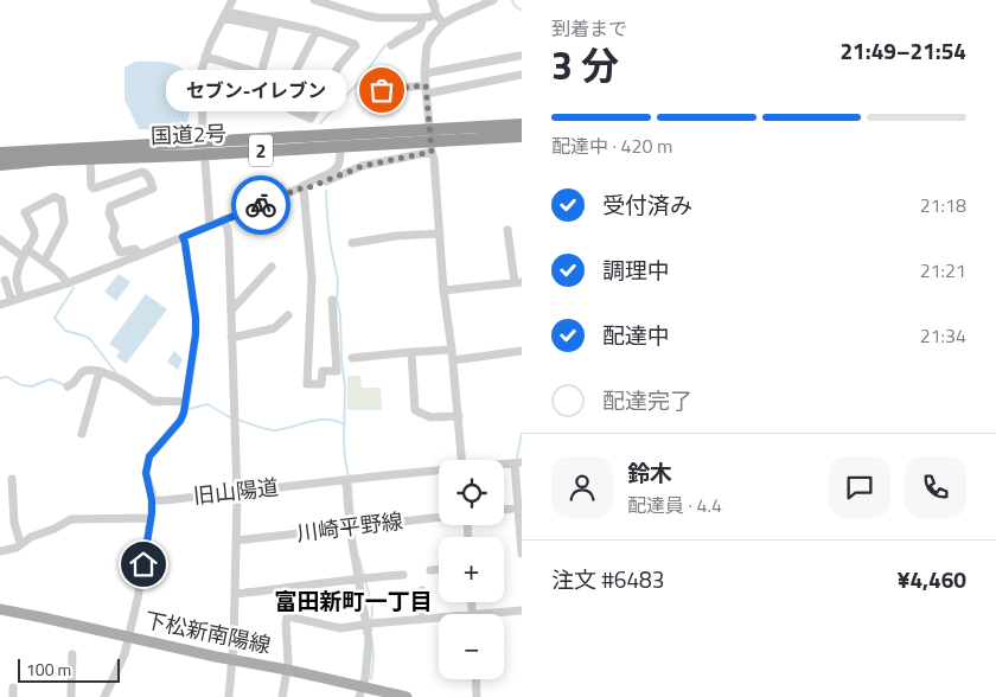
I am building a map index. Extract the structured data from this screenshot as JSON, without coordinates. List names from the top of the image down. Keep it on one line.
{"streets":{"highway":["国道2号","2"],"main road":["下松新南陽線"],"street":["旧山陽道","川崎平野線"]},"districts":["富田新町一丁目"],"places":["セブン-イレブン"],"scale_bar":"100 m","page":{"heading":["3 分","到着まで","21:49–21:54"],"panel":["鈴木","配達員 · 4.4","注文 #6483","¥4,460"],"bubble":"セブン-イレブン","bar":"配達中 · 420 m","list":[["受付済み","21:18"],["調理中","21:21"],["配達中","21:34"],"配達完了"],"map_buttons":["+","−"],"scale":"100 m"}}
